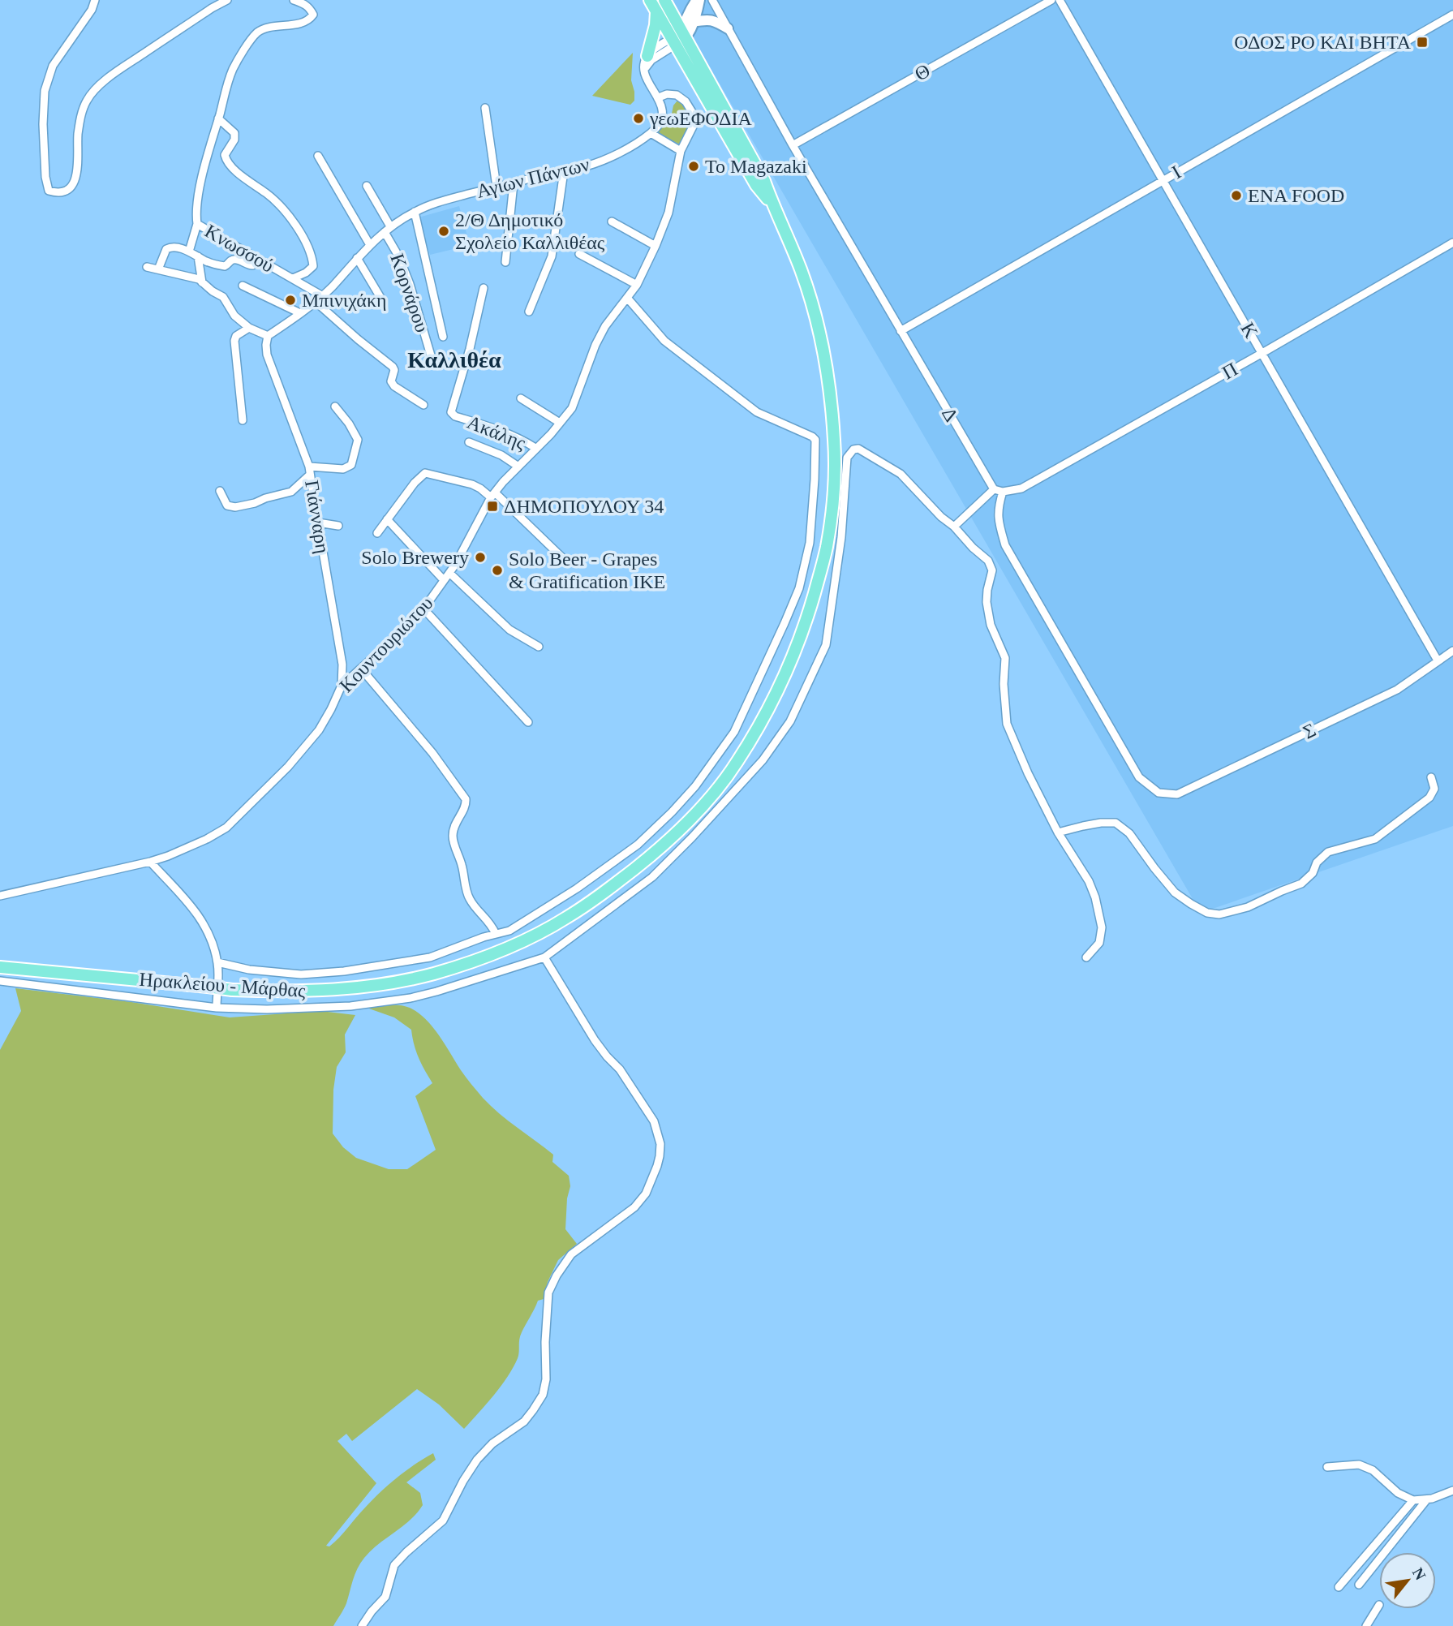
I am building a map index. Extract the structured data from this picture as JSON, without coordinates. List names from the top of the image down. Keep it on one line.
{"streets":{"main road":["Ηρακλείου - Μάρθας"],"street":["Θ","Ι","Αγίων Πάντων","Κνωσσού","Κορνάρου","Κ","Π","Δ","Ακάλης","Γιάνναρη","Κουντουριώτου","Σ"]},"crossings":[["Θ","Δ"],["Ι","Κ"],["Ι","Δ"],["Αγίων Πάντων","Κνωσσού"],["Αγίων Πάντων","Κορνάρου"],["Αγίων Πάντων","Γιάνναρη"],["Κ","Π"],["Κ","Σ"],["Π","Σ"],["Ακάλης","Κουντουριώτου"],["Γιάνναρη","Κουντουριώτου"]],"districts":["Καλλιθέα"],"places":{"transit":["ΟΔΟΣ ΡΟ ΚΑΙ ΒΗΤΑ","ΔΗΜΟΠΟΥΛΟΥ 34"],"other":["γεωΕΦΟΔΙΑ","To Magazaki","ENA FOOD","2/Θ Δημοτικό Σχολείο Καλλιθέας","Μπινιχάκη","Solo Brewery","Solo Beer - Grapes & Gratification IKE"]},"north":"top right"}
